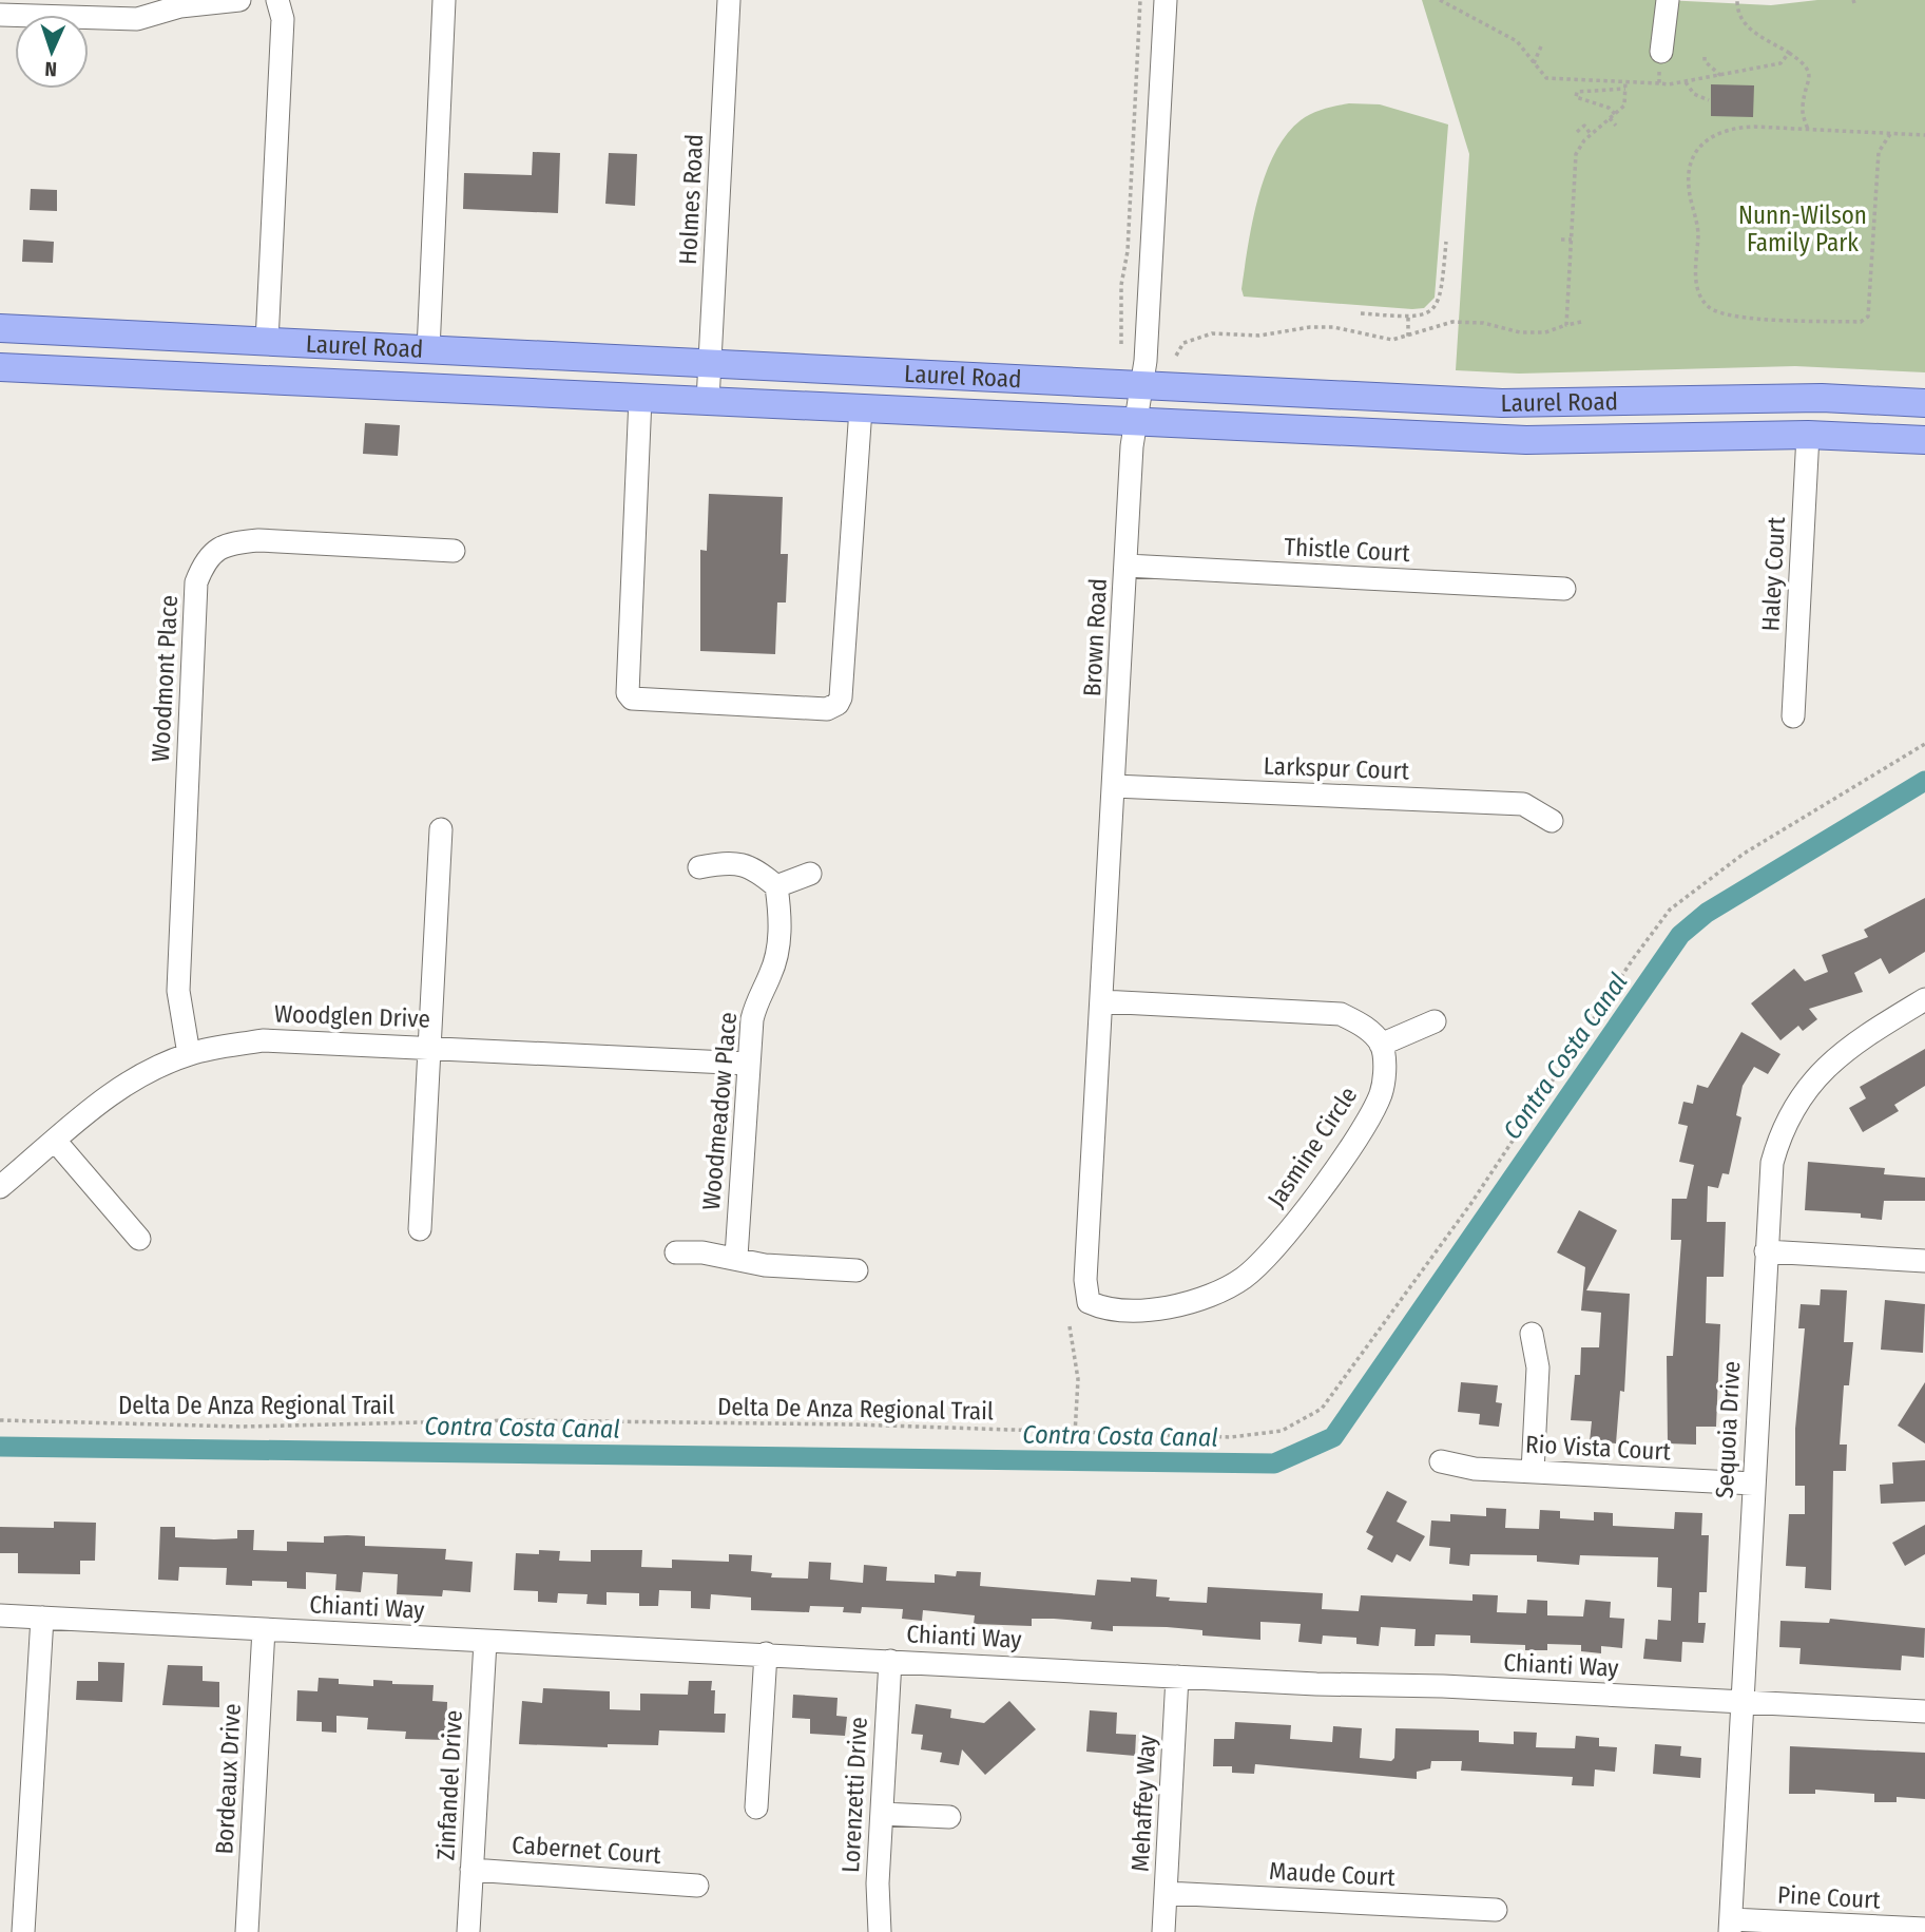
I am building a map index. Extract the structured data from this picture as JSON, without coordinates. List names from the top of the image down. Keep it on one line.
{"streets":{"main road":["Laurel Road"],"street":["Holmes Road","Thistle Court","Haley Court","Brown Road","Woodmont Place","Larkspur Court","Woodglen Drive","Woodmeadow Place","Jasmine Circle","Sequoia Drive","Rio Vista Court","Chianti Way","Bordeaux Drive","Zinfandel Drive","Lorenzetti Drive","Mehaffey Way","Cabernet Court","Maude Court","Pine Court"],"path":["Delta De Anza Regional Trail"]},"crossings":[["Holmes Road","Laurel Road"],["Laurel Road","Haley Court"],["Laurel Road","Brown Road"],["Thistle Court","Brown Road"],["Brown Road","Larkspur Court"],["Brown Road","Jasmine Circle"],["Woodmont Place","Woodglen Drive"],["Woodglen Drive","Woodmeadow Place"],["Sequoia Drive","Rio Vista Court"],["Sequoia Drive","Chianti Way"],["Sequoia Drive","Pine Court"],["Chianti Way","Bordeaux Drive"],["Chianti Way","Zinfandel Drive"],["Chianti Way","Lorenzetti Drive"],["Chianti Way","Mehaffey Way"],["Zinfandel Drive","Cabernet Court"],["Mehaffey Way","Maude Court"]],"water":["Contra Costa Canal"],"parks":["Nunn-Wilson Family Park"],"north":"bottom"}
